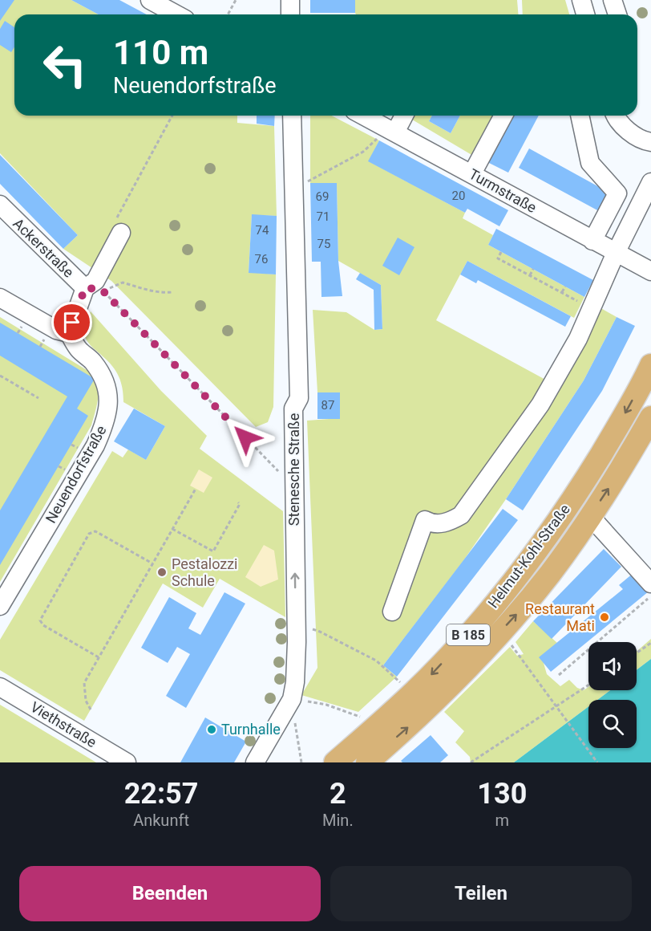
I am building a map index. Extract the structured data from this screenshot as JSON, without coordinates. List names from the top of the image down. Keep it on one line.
{"streets":{"main road":["Helmut-Kohl-Straße","B 185"],"street":["Turmstraße","Ackerstraße","Stenesche Straße","Neuendorfstraße","Viethstraße"]},"places":["Pestalozzi Schule","Restaurant Mati","Turnhalle"],"house_numbers":["20","69","71","74","75","76","87"],"page":{"turn":["110 m","Neuendorfstraße"],"eta":["22:57","Ankunft","2","Min.","130","m"],"buttons":["Beenden","Teilen"]}}
